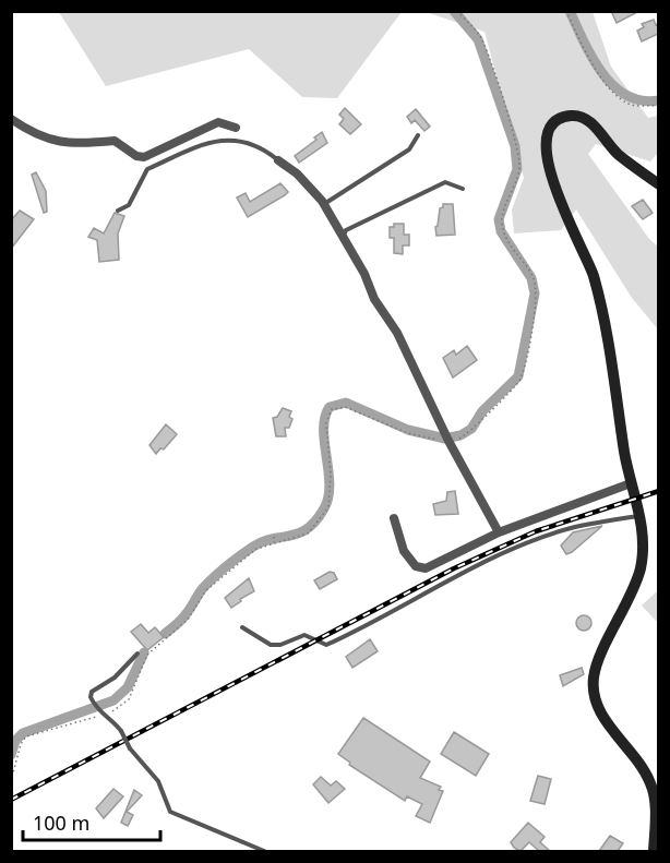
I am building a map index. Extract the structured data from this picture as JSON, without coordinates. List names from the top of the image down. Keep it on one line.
{"scale_bar":"100 m"}
